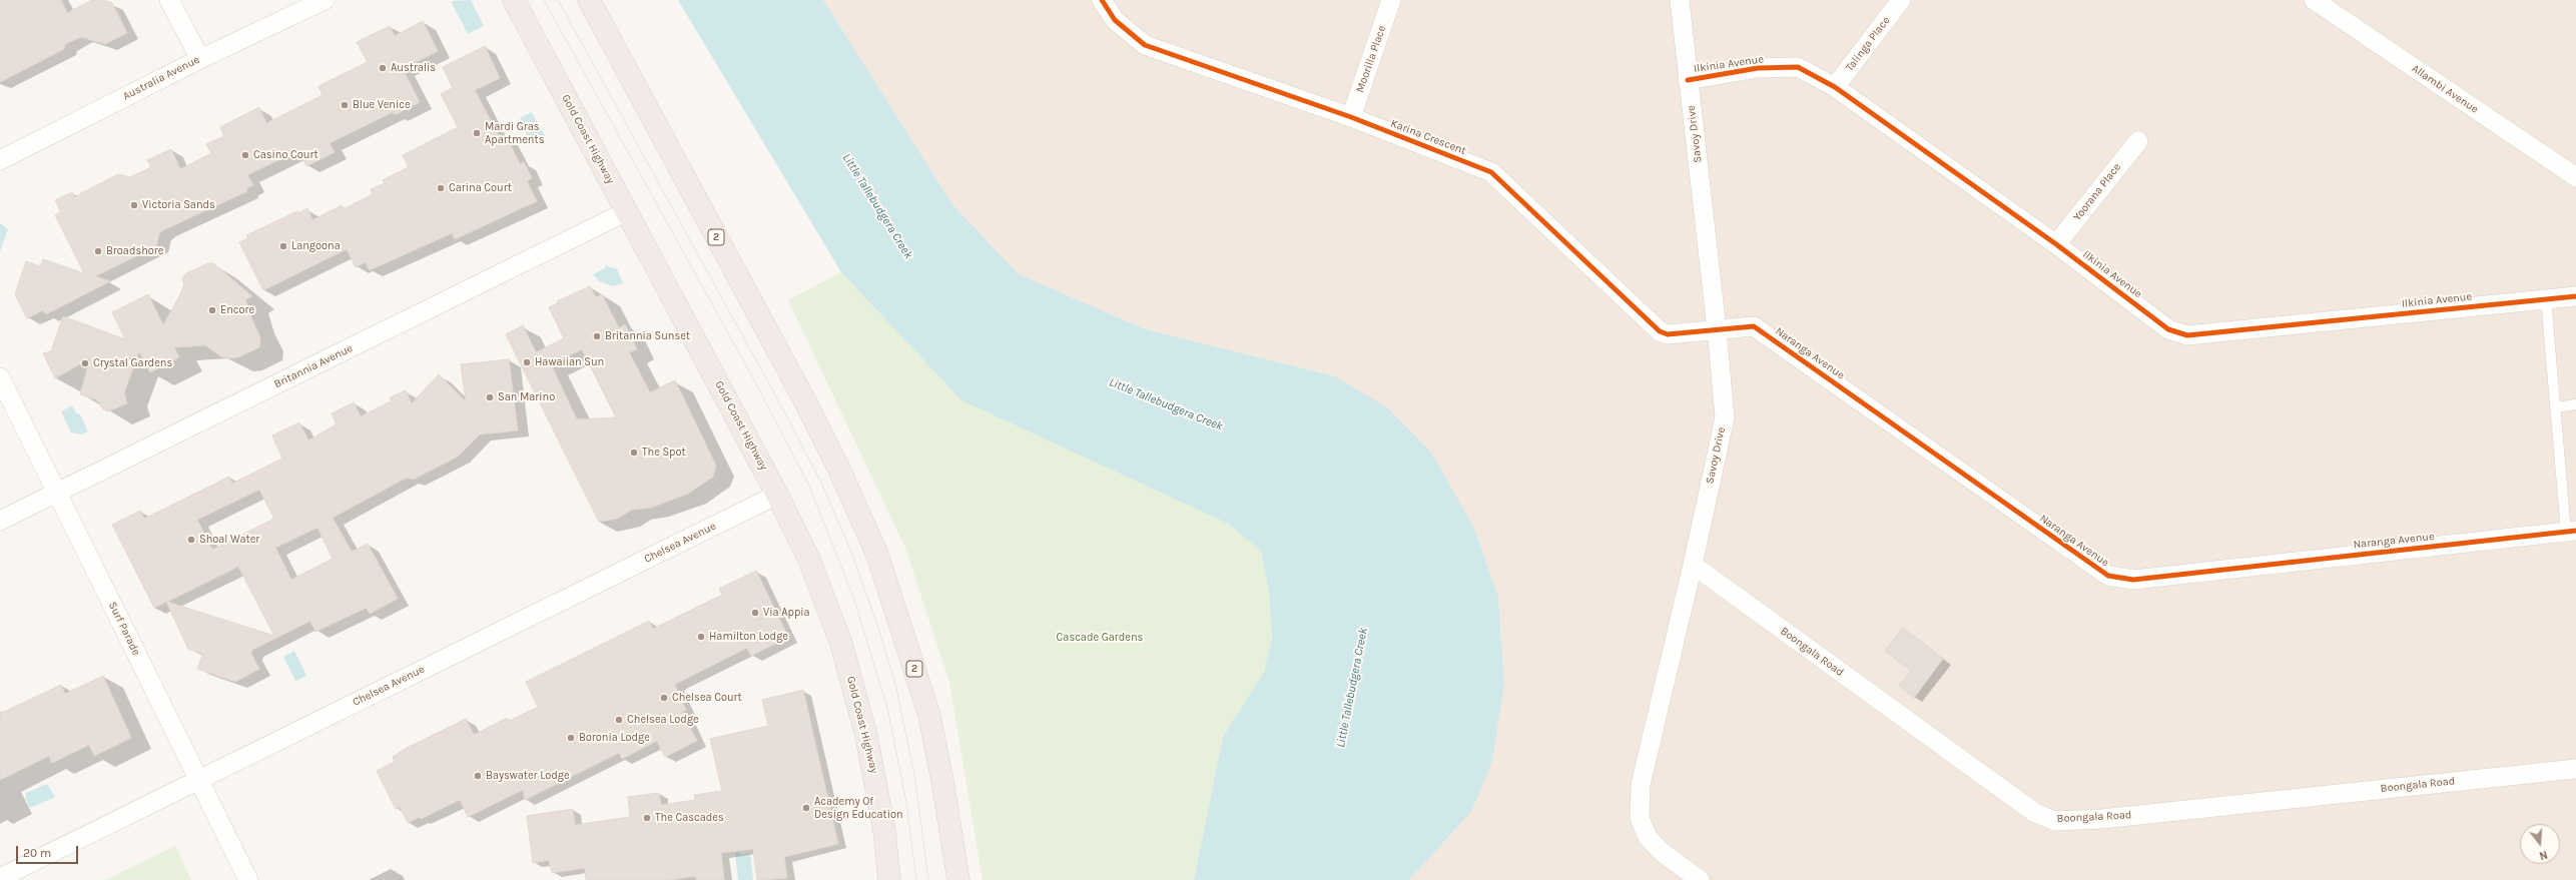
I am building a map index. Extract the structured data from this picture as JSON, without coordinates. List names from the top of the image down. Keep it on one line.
{"streets":{"highway":["Gold Coast Highway","2"],"street":["Talinga Place","Moorilla Place","Ilkinia Avenue","Australia Avenue","Allambi Avenue","Savoy Drive","Karina Crescent","Yoorana Place","Naranga Avenue","Britannia Avenue","Chelsea Avenue","Surf Parade","Boongala Road"]},"crossings":[["Talinga Place","Ilkinia Avenue"],["Moorilla Place","Karina Crescent"],["Ilkinia Avenue","Savoy Drive"],["Ilkinia Avenue","Yoorana Place"],["Savoy Drive","Karina Crescent"],["Savoy Drive","Naranga Avenue"],["Savoy Drive","Boongala Road"],["Karina Crescent","Naranga Avenue"],["Gold Coast Highway","Britannia Avenue"],["Gold Coast Highway","Chelsea Avenue"],["Britannia Avenue","Surf Parade"],["Chelsea Avenue","Surf Parade"]],"water":["Little Tallebudgera Creek"],"parks":["Cascade Gardens"],"places":["Australis","Blue Venice","Mardi Gras Apartments","Casino Court","Carina Court","Victoria Sands","Langoona","Broadshore","Encore","Britannia Sunset","Hawaiian Sun","Crystal Gardens","San Marino","The Spot","Shoal Water","Via Appia","Hamilton Lodge","Chelsea Court","Chelsea Lodge","Boronia Lodge","Bayswater Lodge","Academy Of Design Education","The Cascades"],"scale_bar":"20 m","north":"bottom"}
